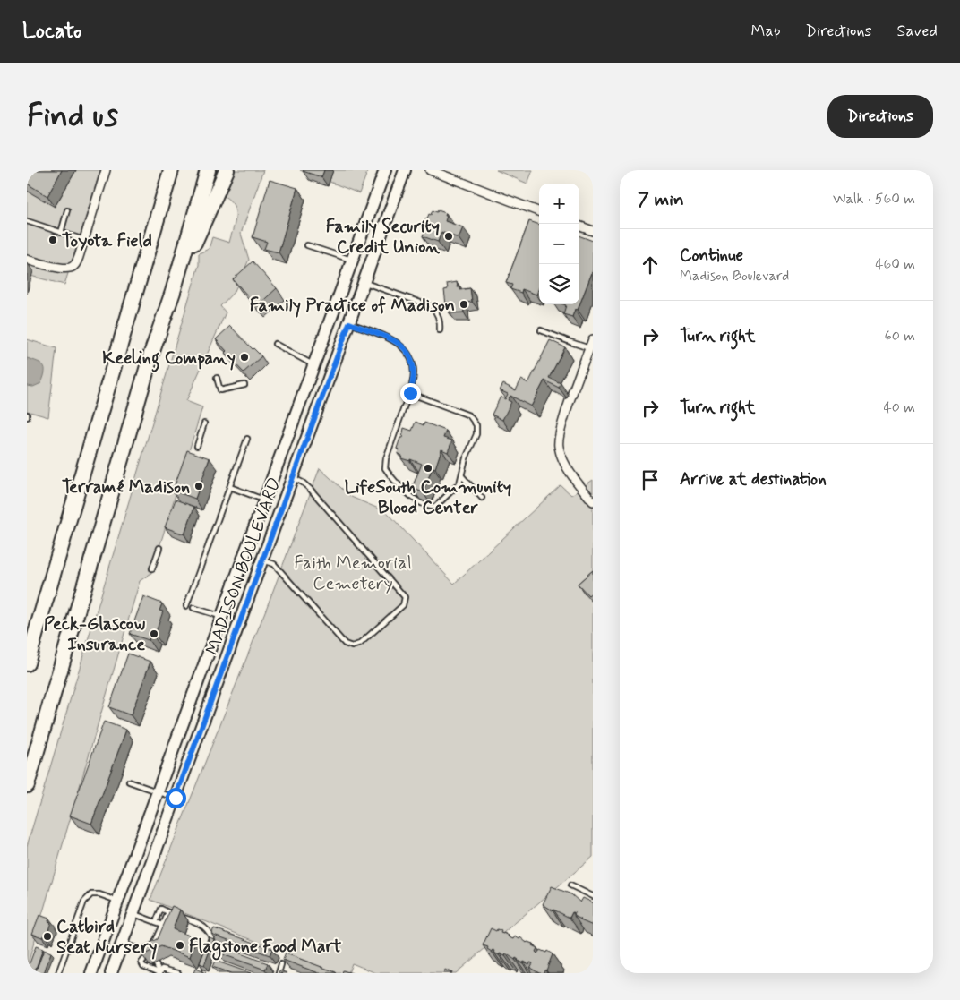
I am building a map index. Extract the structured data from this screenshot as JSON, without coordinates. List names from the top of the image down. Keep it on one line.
{"streets":{"main road":["MADISON BOULEVARD"]},"parks":["Faith Memorial Cemetery"],"places":["Family Security Credit Union","Toyota Field","Family Practice of Madison","Keeling Company","LifeSouth Community Blood Center","Terramé Madison","Peck-Glascow Insurance","Catbird Seat Nursery","Flagstone Food Mart"],"page":{"header":"Locato","nav":["Map","Directions","Saved"],"buttons":"Directions","title":"Find us","heading":["7 min","Walk · 560 m"],"map_buttons":["+","−"],"list":[["Continue","Madison Boulevard","460 m"],["Turn right","60 m"],["Turn right","40 m"],"Arrive at destination"]}}
